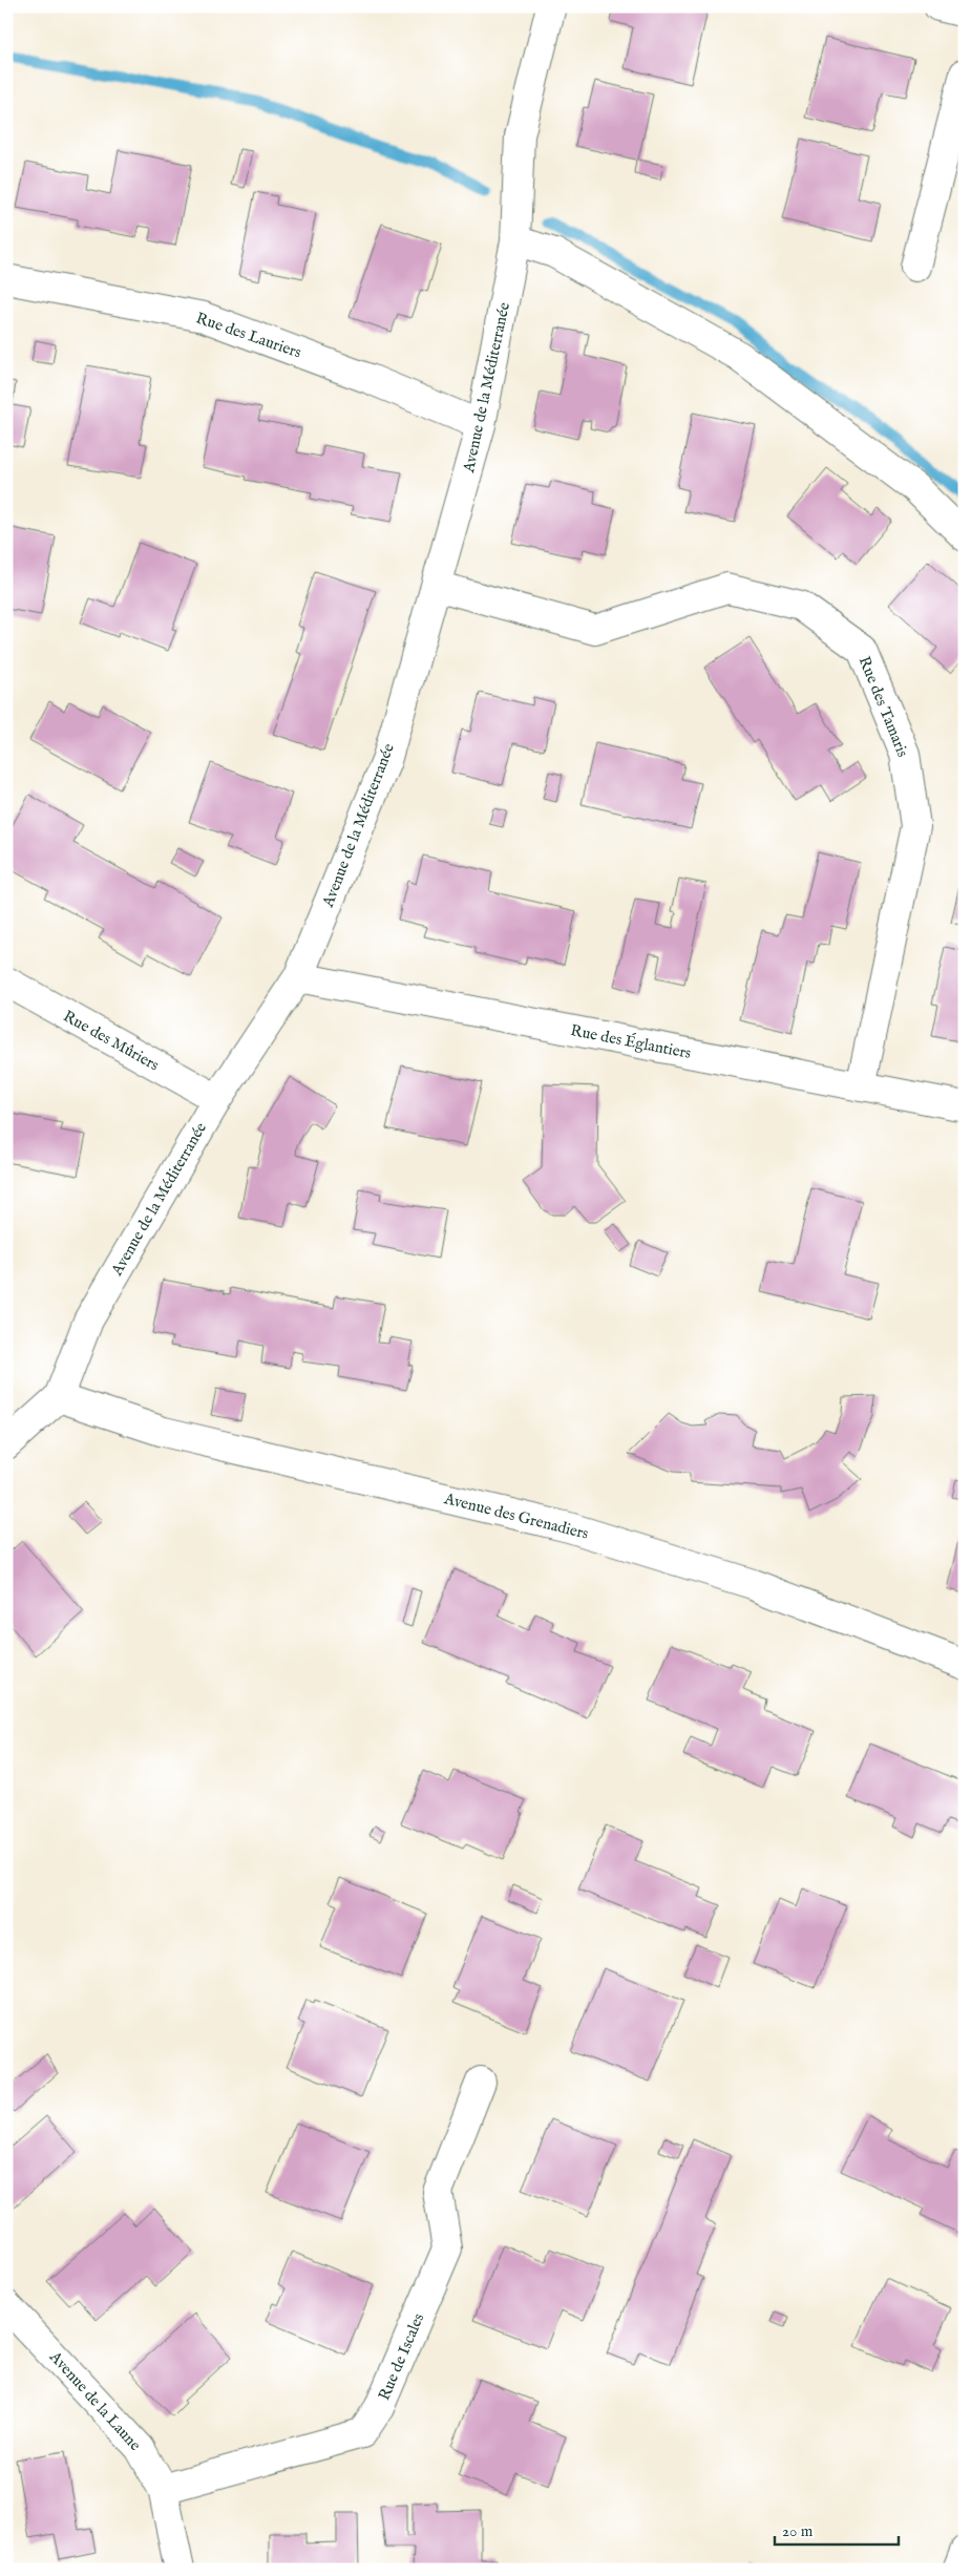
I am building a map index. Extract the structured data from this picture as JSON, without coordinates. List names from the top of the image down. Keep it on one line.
{"streets":{"street":["Rue des Lauriers","Avenue de la Méditerranée","Rue des Tamaris","Rue des Mûriers","Rue des Églantiers","Avenue des Grenadiers","Rue de Iscales","Avenue de la Laune"]},"crossings":[["Rue des Lauriers","Avenue de la Méditerranée"],["Avenue de la Méditerranée","Rue des Tamaris"],["Avenue de la Méditerranée","Rue des Mûriers"],["Avenue de la Méditerranée","Rue des Églantiers"],["Avenue de la Méditerranée","Avenue des Grenadiers"],["Rue des Tamaris","Rue des Églantiers"],["Rue de Iscales","Avenue de la Laune"]],"scale_bar":"20 m"}
